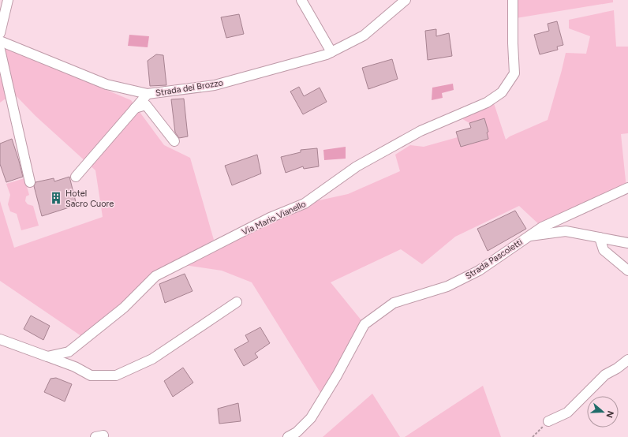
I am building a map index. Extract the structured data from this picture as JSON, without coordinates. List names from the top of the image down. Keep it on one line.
{"streets":{"street":["Strada del Brozzo","Via Mario Vianello","Strada Pascoletti"]},"places":{"building":["Hotel Sacro Cuore"]},"north":"right"}
